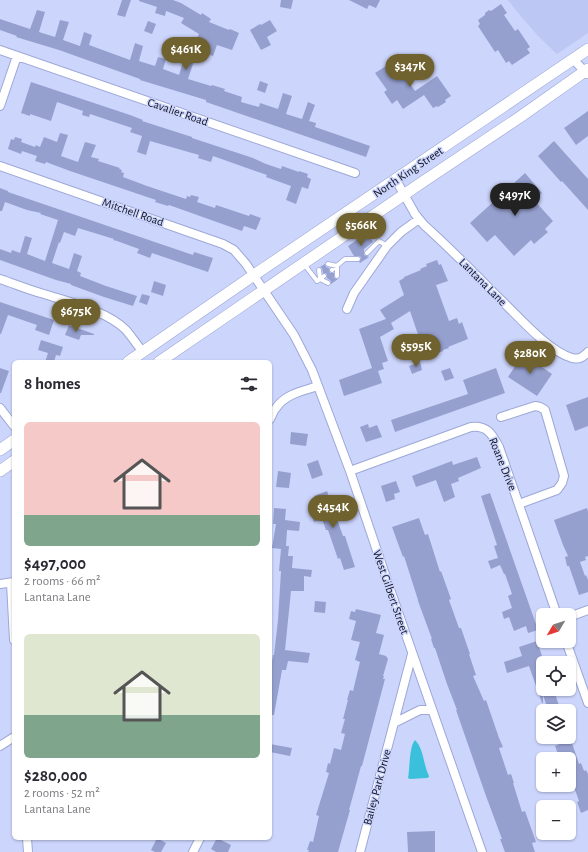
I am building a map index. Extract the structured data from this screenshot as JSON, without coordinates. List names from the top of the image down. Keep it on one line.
{"streets":{"main road":["North King Street"],"street":["Cavalier Road","Mitchell Road","Lantana Lane","Roane Drive","West Gilbert Street","Bailey Park Drive"]},"crossings":[["North King Street","Mitchell Road"],["North King Street","Lantana Lane"],["North King Street","West Gilbert Street"],["Mitchell Road","West Gilbert Street"],["Roane Drive","West Gilbert Street"],["West Gilbert Street","Bailey Park Drive"]],"north":"bottom left","page":{"price":["$461K","$347K","$497K","$566K","$675K","$595K","$280K","$454K"],"heading":"8 homes","list":[{"name":"$497,000","note":"2 rooms · 66 m² · Lantana Lane"},{"name":"$280,000","note":"2 rooms · 52 m² · Lantana Lane"}],"map_buttons":["+","−"]}}
